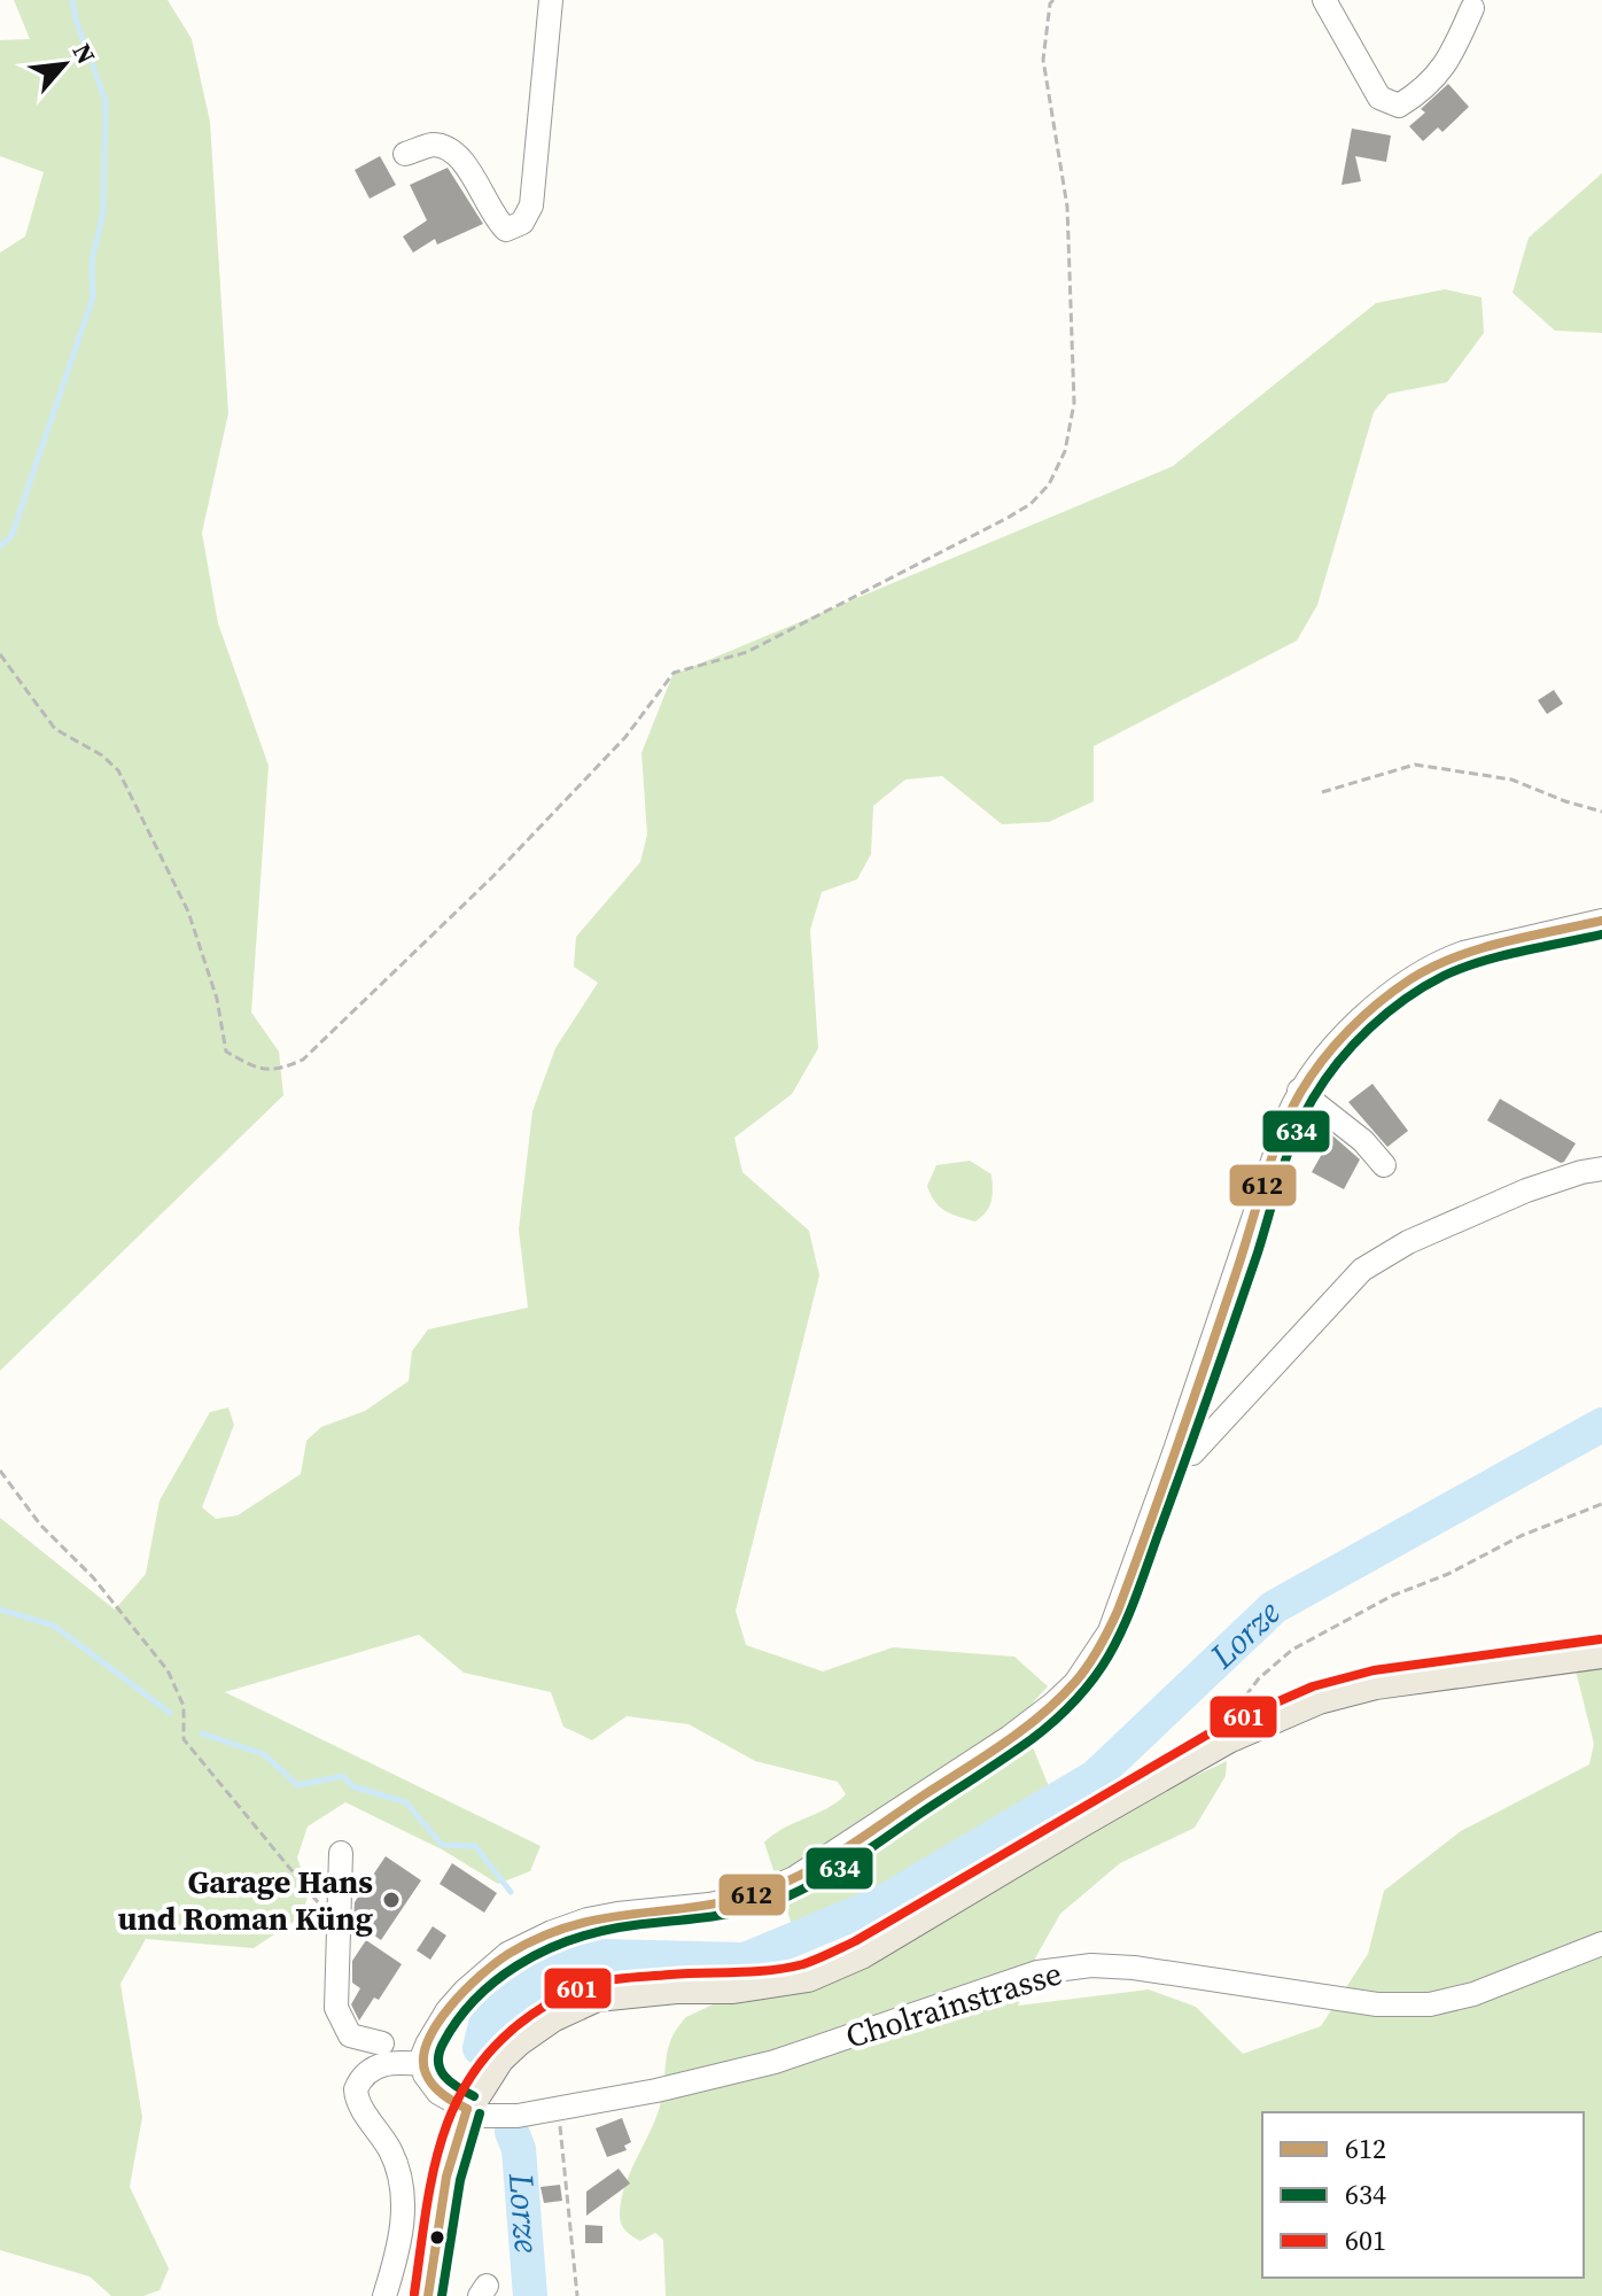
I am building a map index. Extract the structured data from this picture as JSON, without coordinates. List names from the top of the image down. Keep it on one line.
{"streets":{"street":["Cholrainstrasse"]},"water":["Lorze"],"places":["Garage Hans und Roman Küng"],"lines":["transit line 612","transit line 634","transit line 601"],"legend":["612","634","601"],"north":"top right"}
